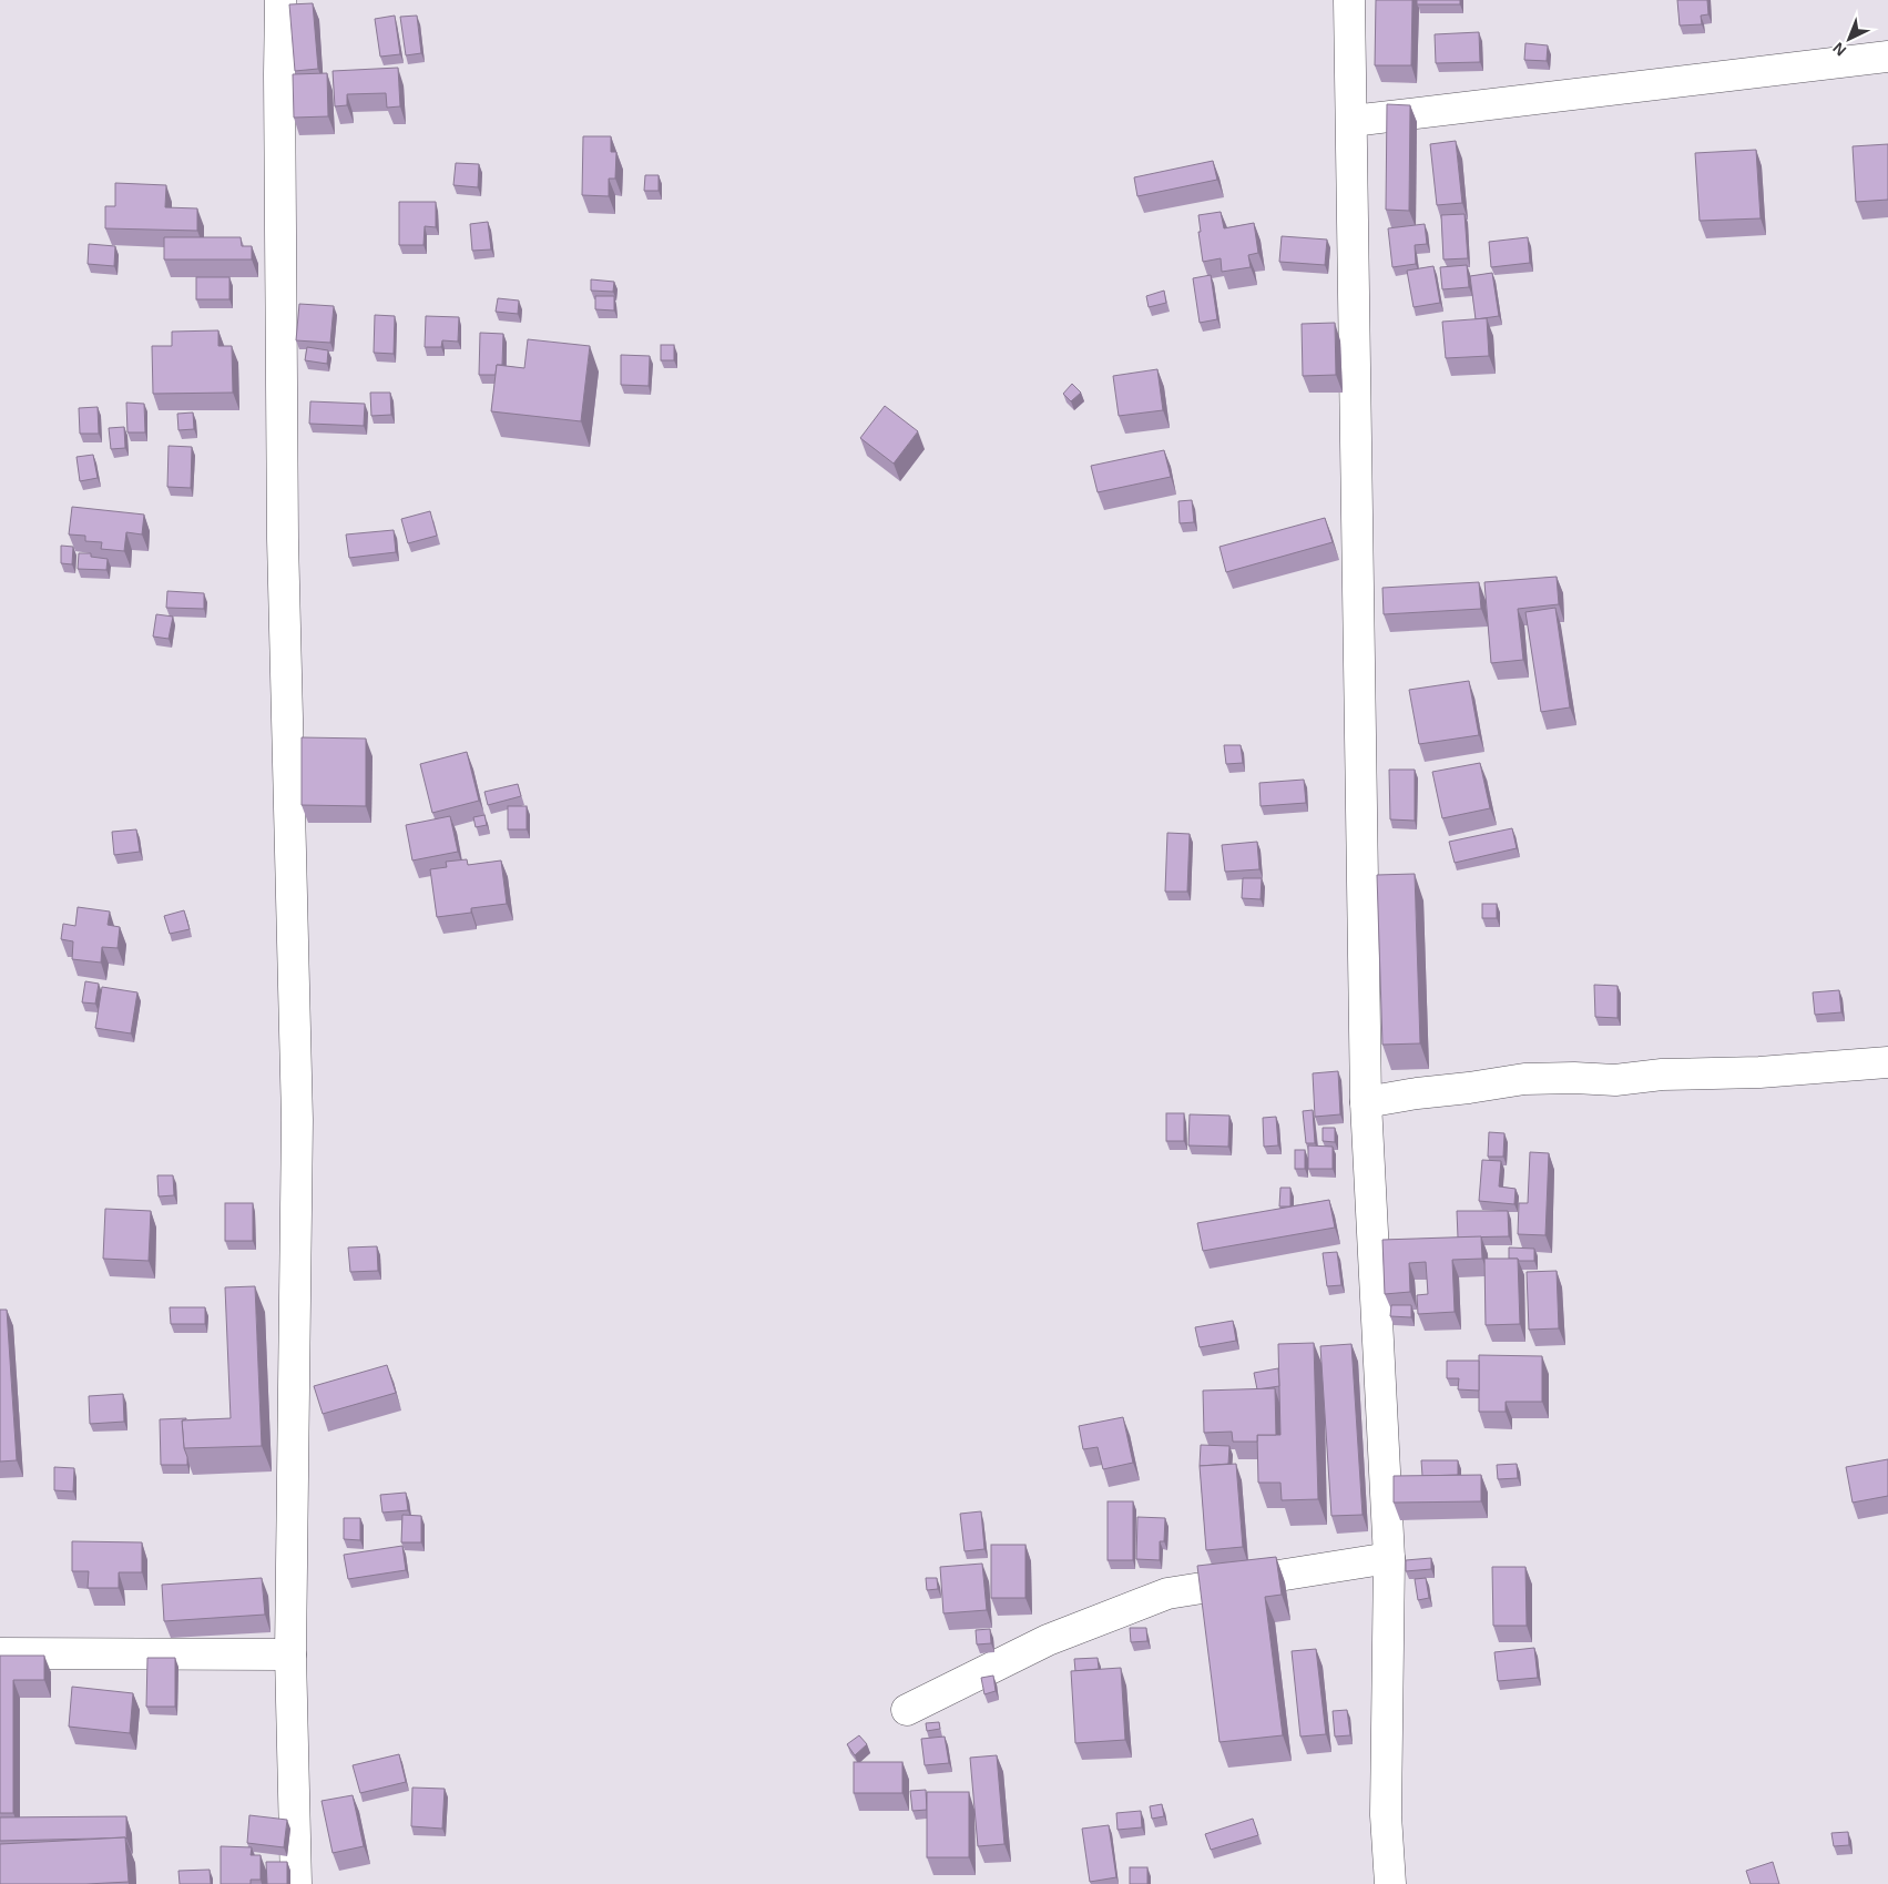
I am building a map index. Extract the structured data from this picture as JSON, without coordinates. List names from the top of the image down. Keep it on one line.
{"north":"bottom left"}
